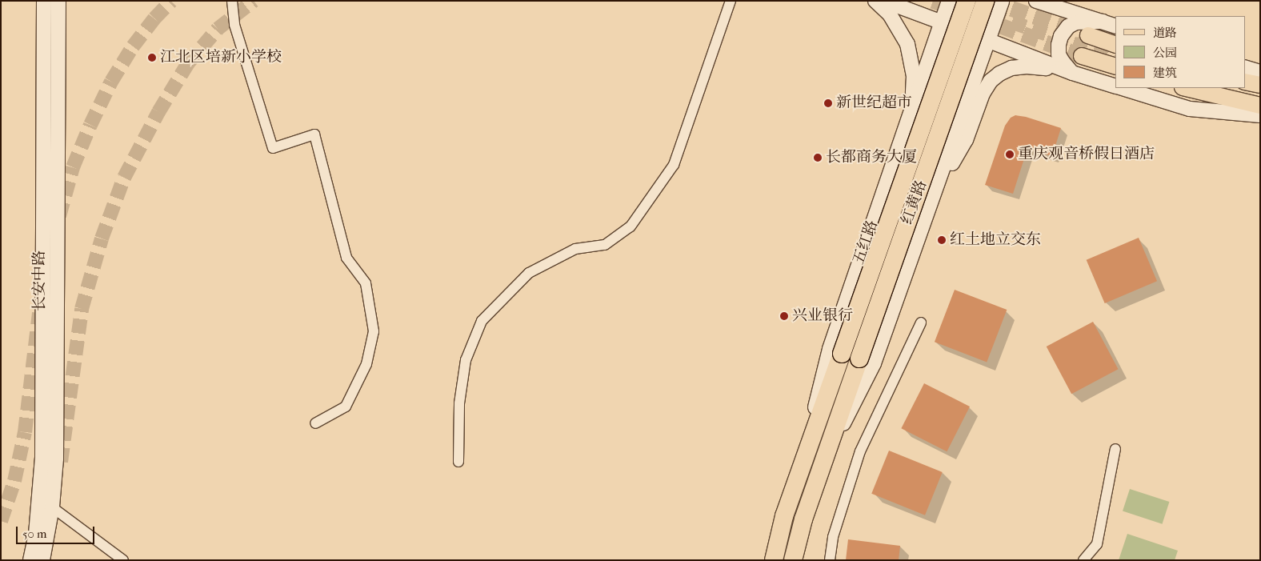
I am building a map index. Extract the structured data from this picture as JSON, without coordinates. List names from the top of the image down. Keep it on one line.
{"streets":{"highway":["红黄路","五红路"],"main road":["长安中路"]},"crossings":[["红黄路","五红路"]],"places":["江北区培新小学校","新世纪超市","重庆观音桥假日酒店","长都商务大厦","红土地立交东","兴业银行"],"legend":["道路","公园","建筑"],"scale_bar":"50 m"}
